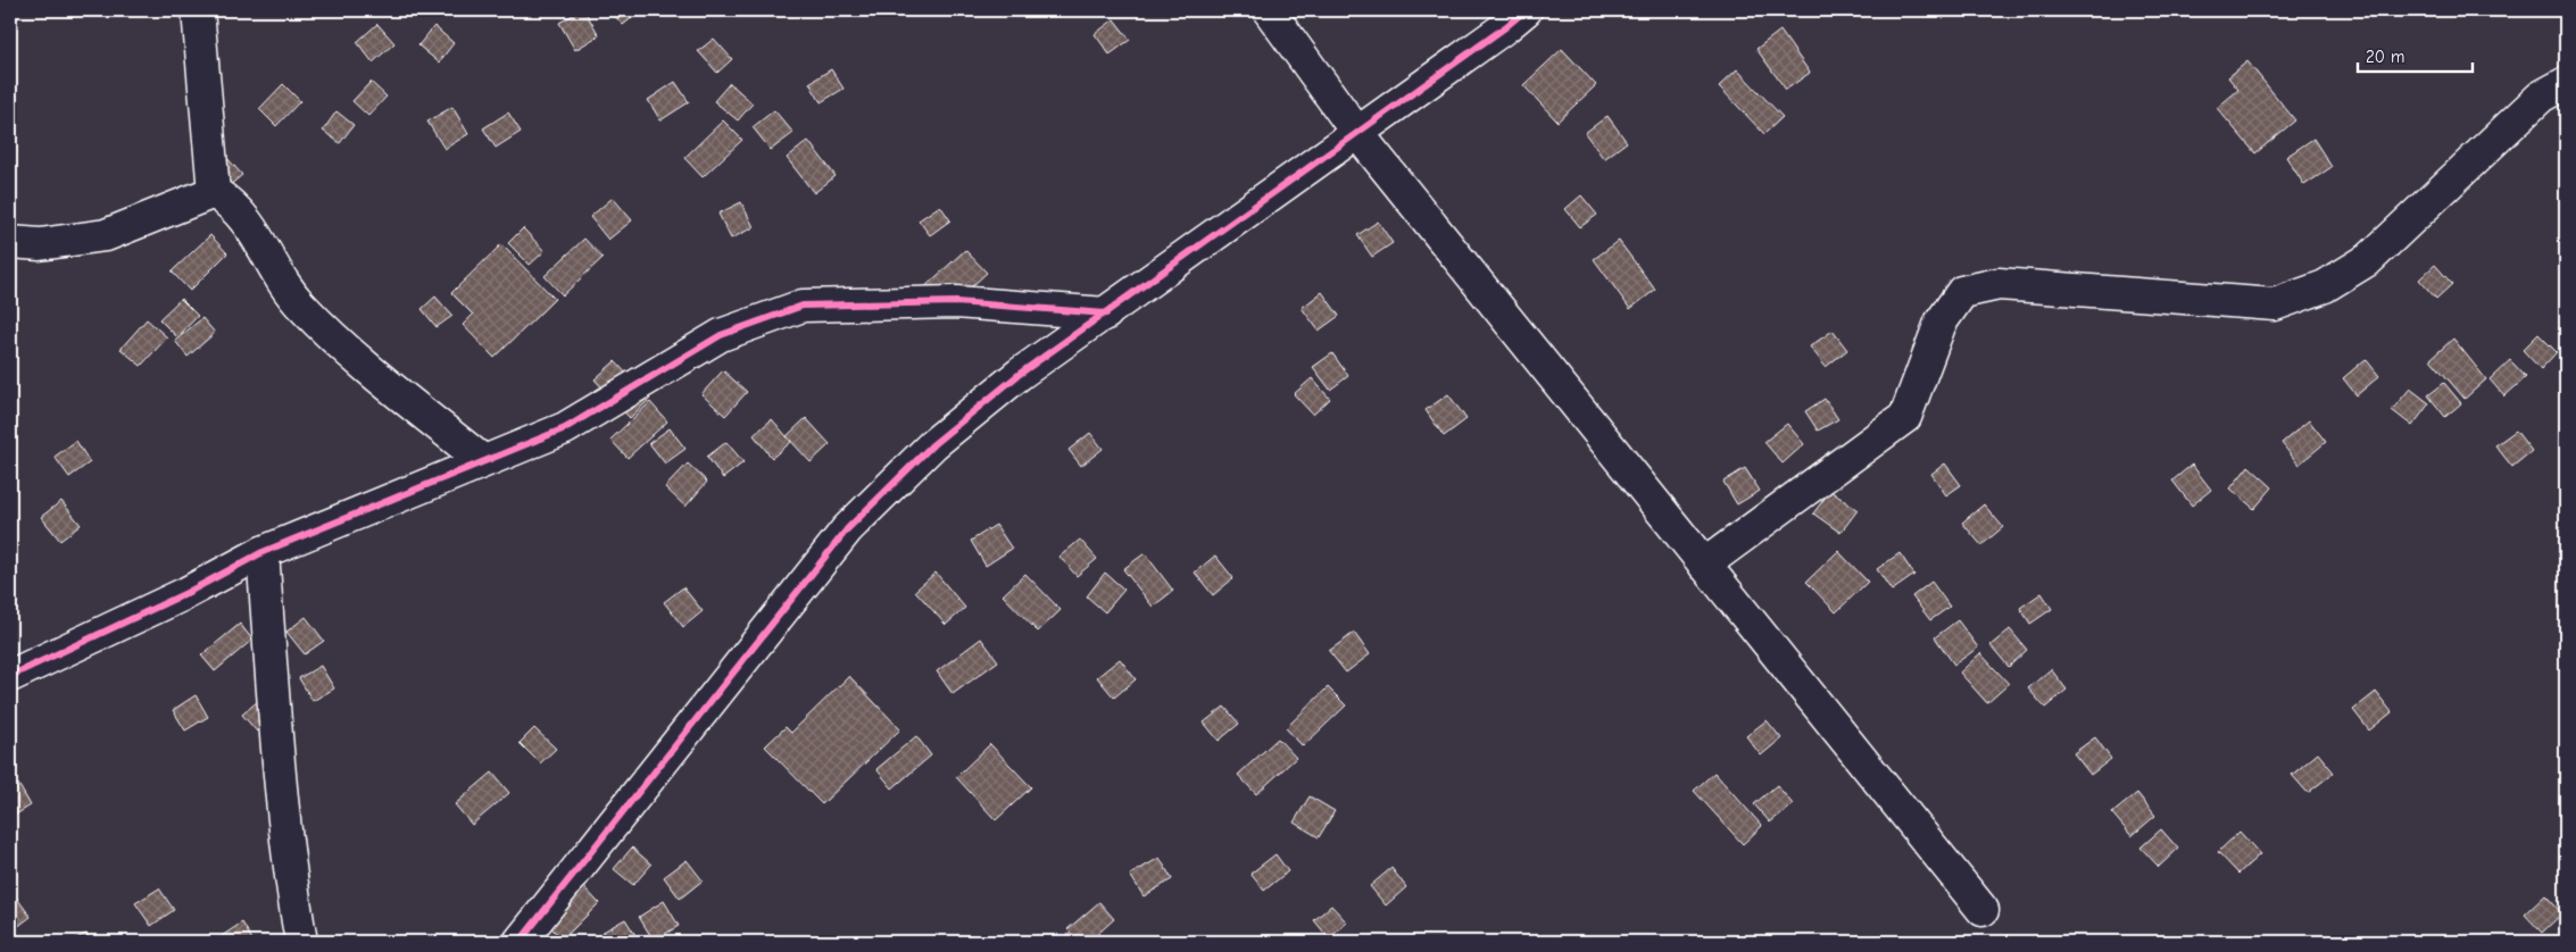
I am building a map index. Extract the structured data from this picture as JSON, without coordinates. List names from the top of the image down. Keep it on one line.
{"scale_bar":"20 m"}
